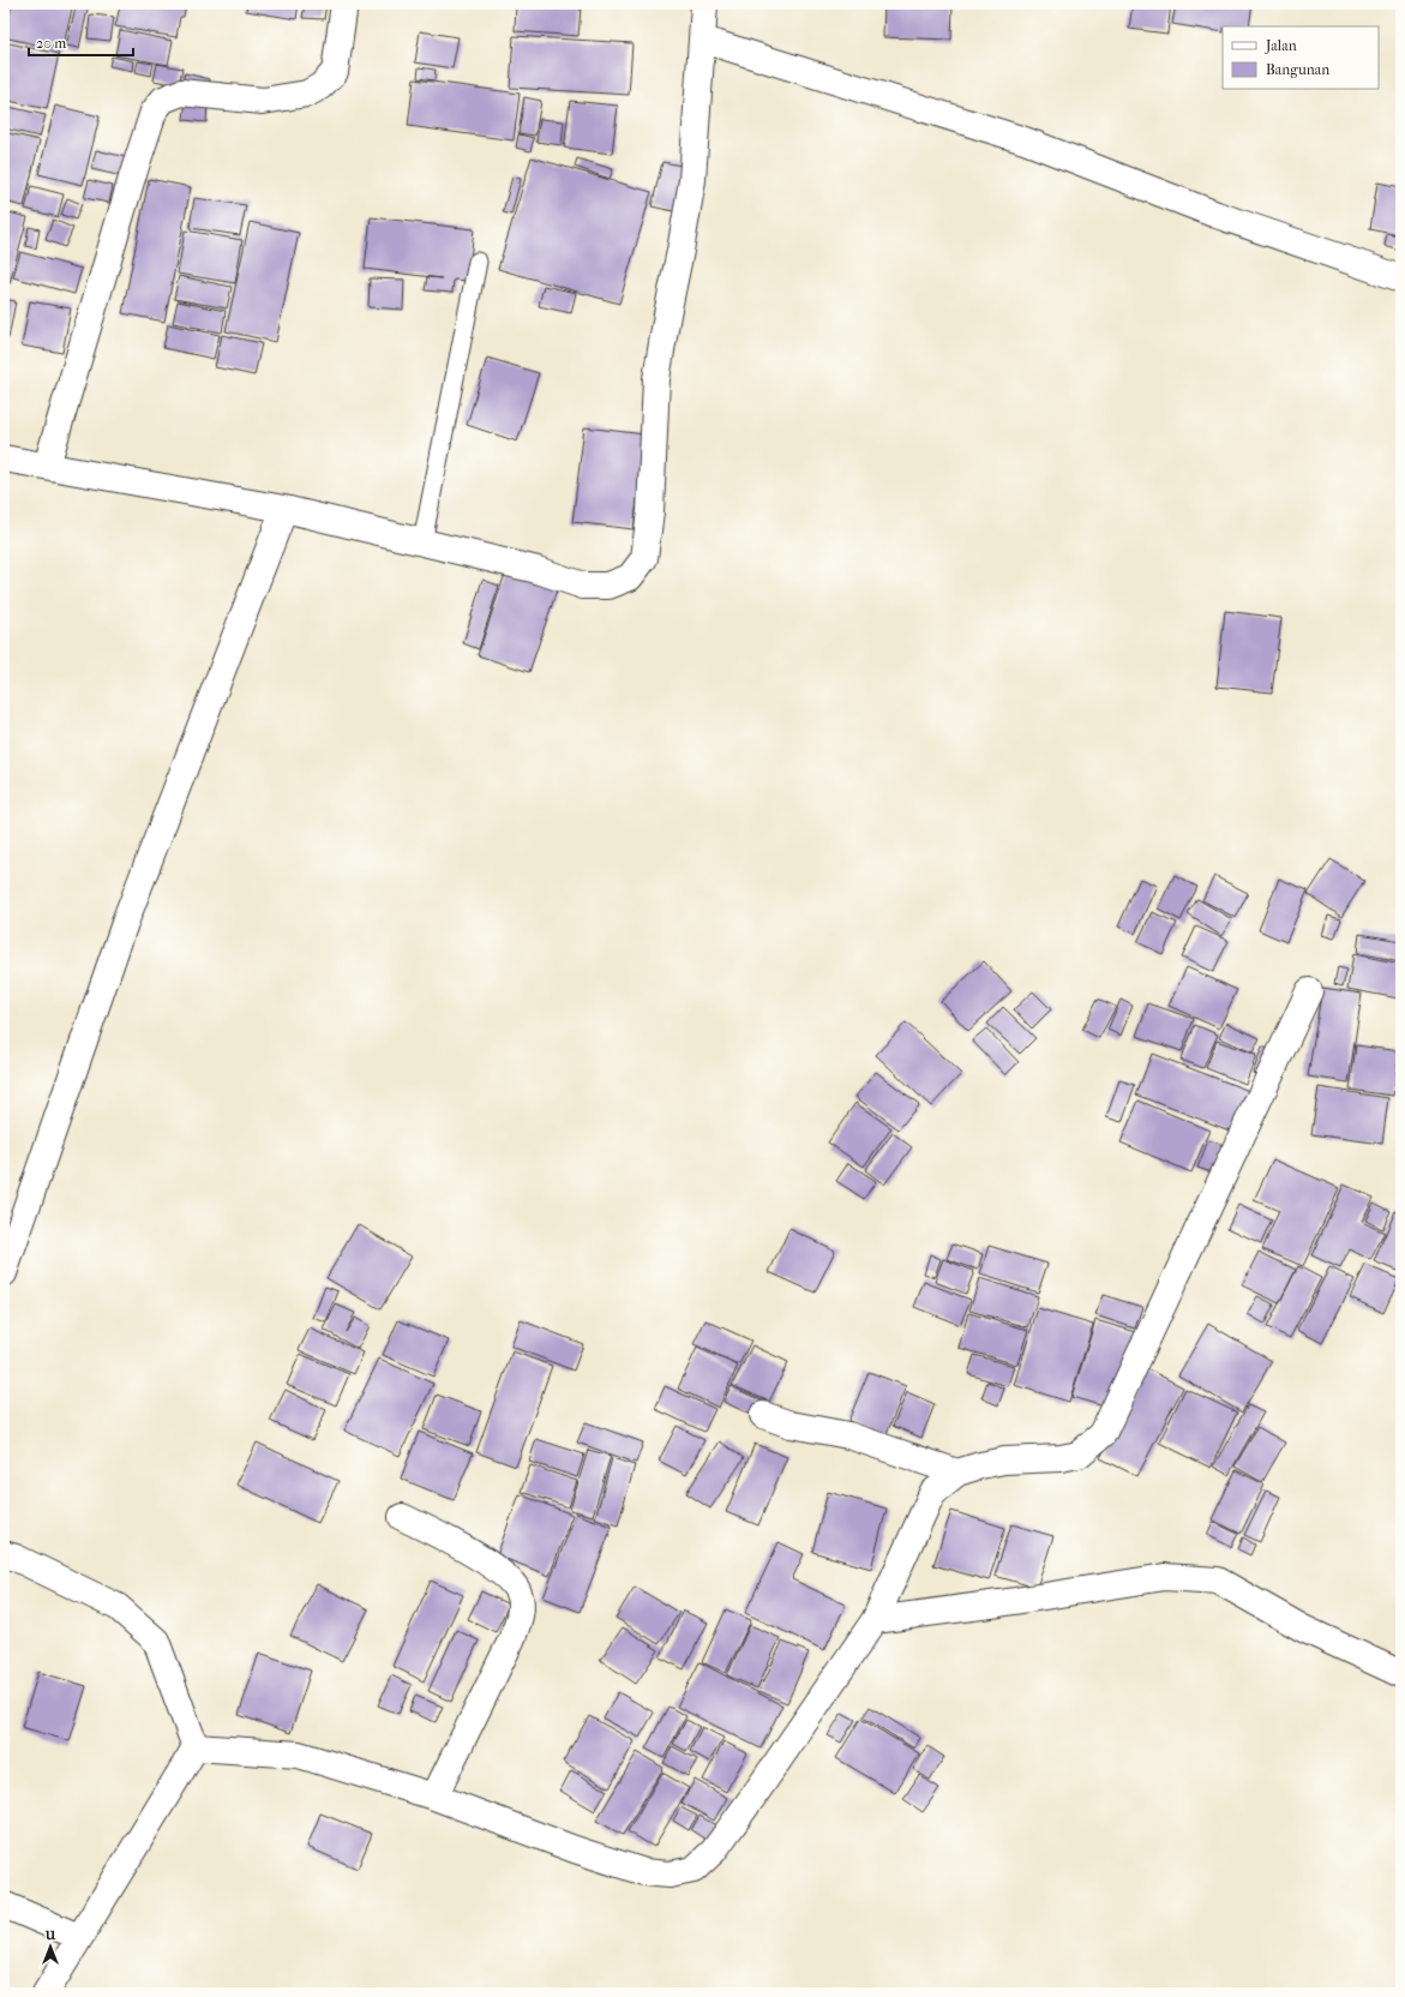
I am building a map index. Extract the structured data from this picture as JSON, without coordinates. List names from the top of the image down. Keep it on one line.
{"legend":["Jalan","Bangunan"],"scale_bar":"20 m","north":"top"}
